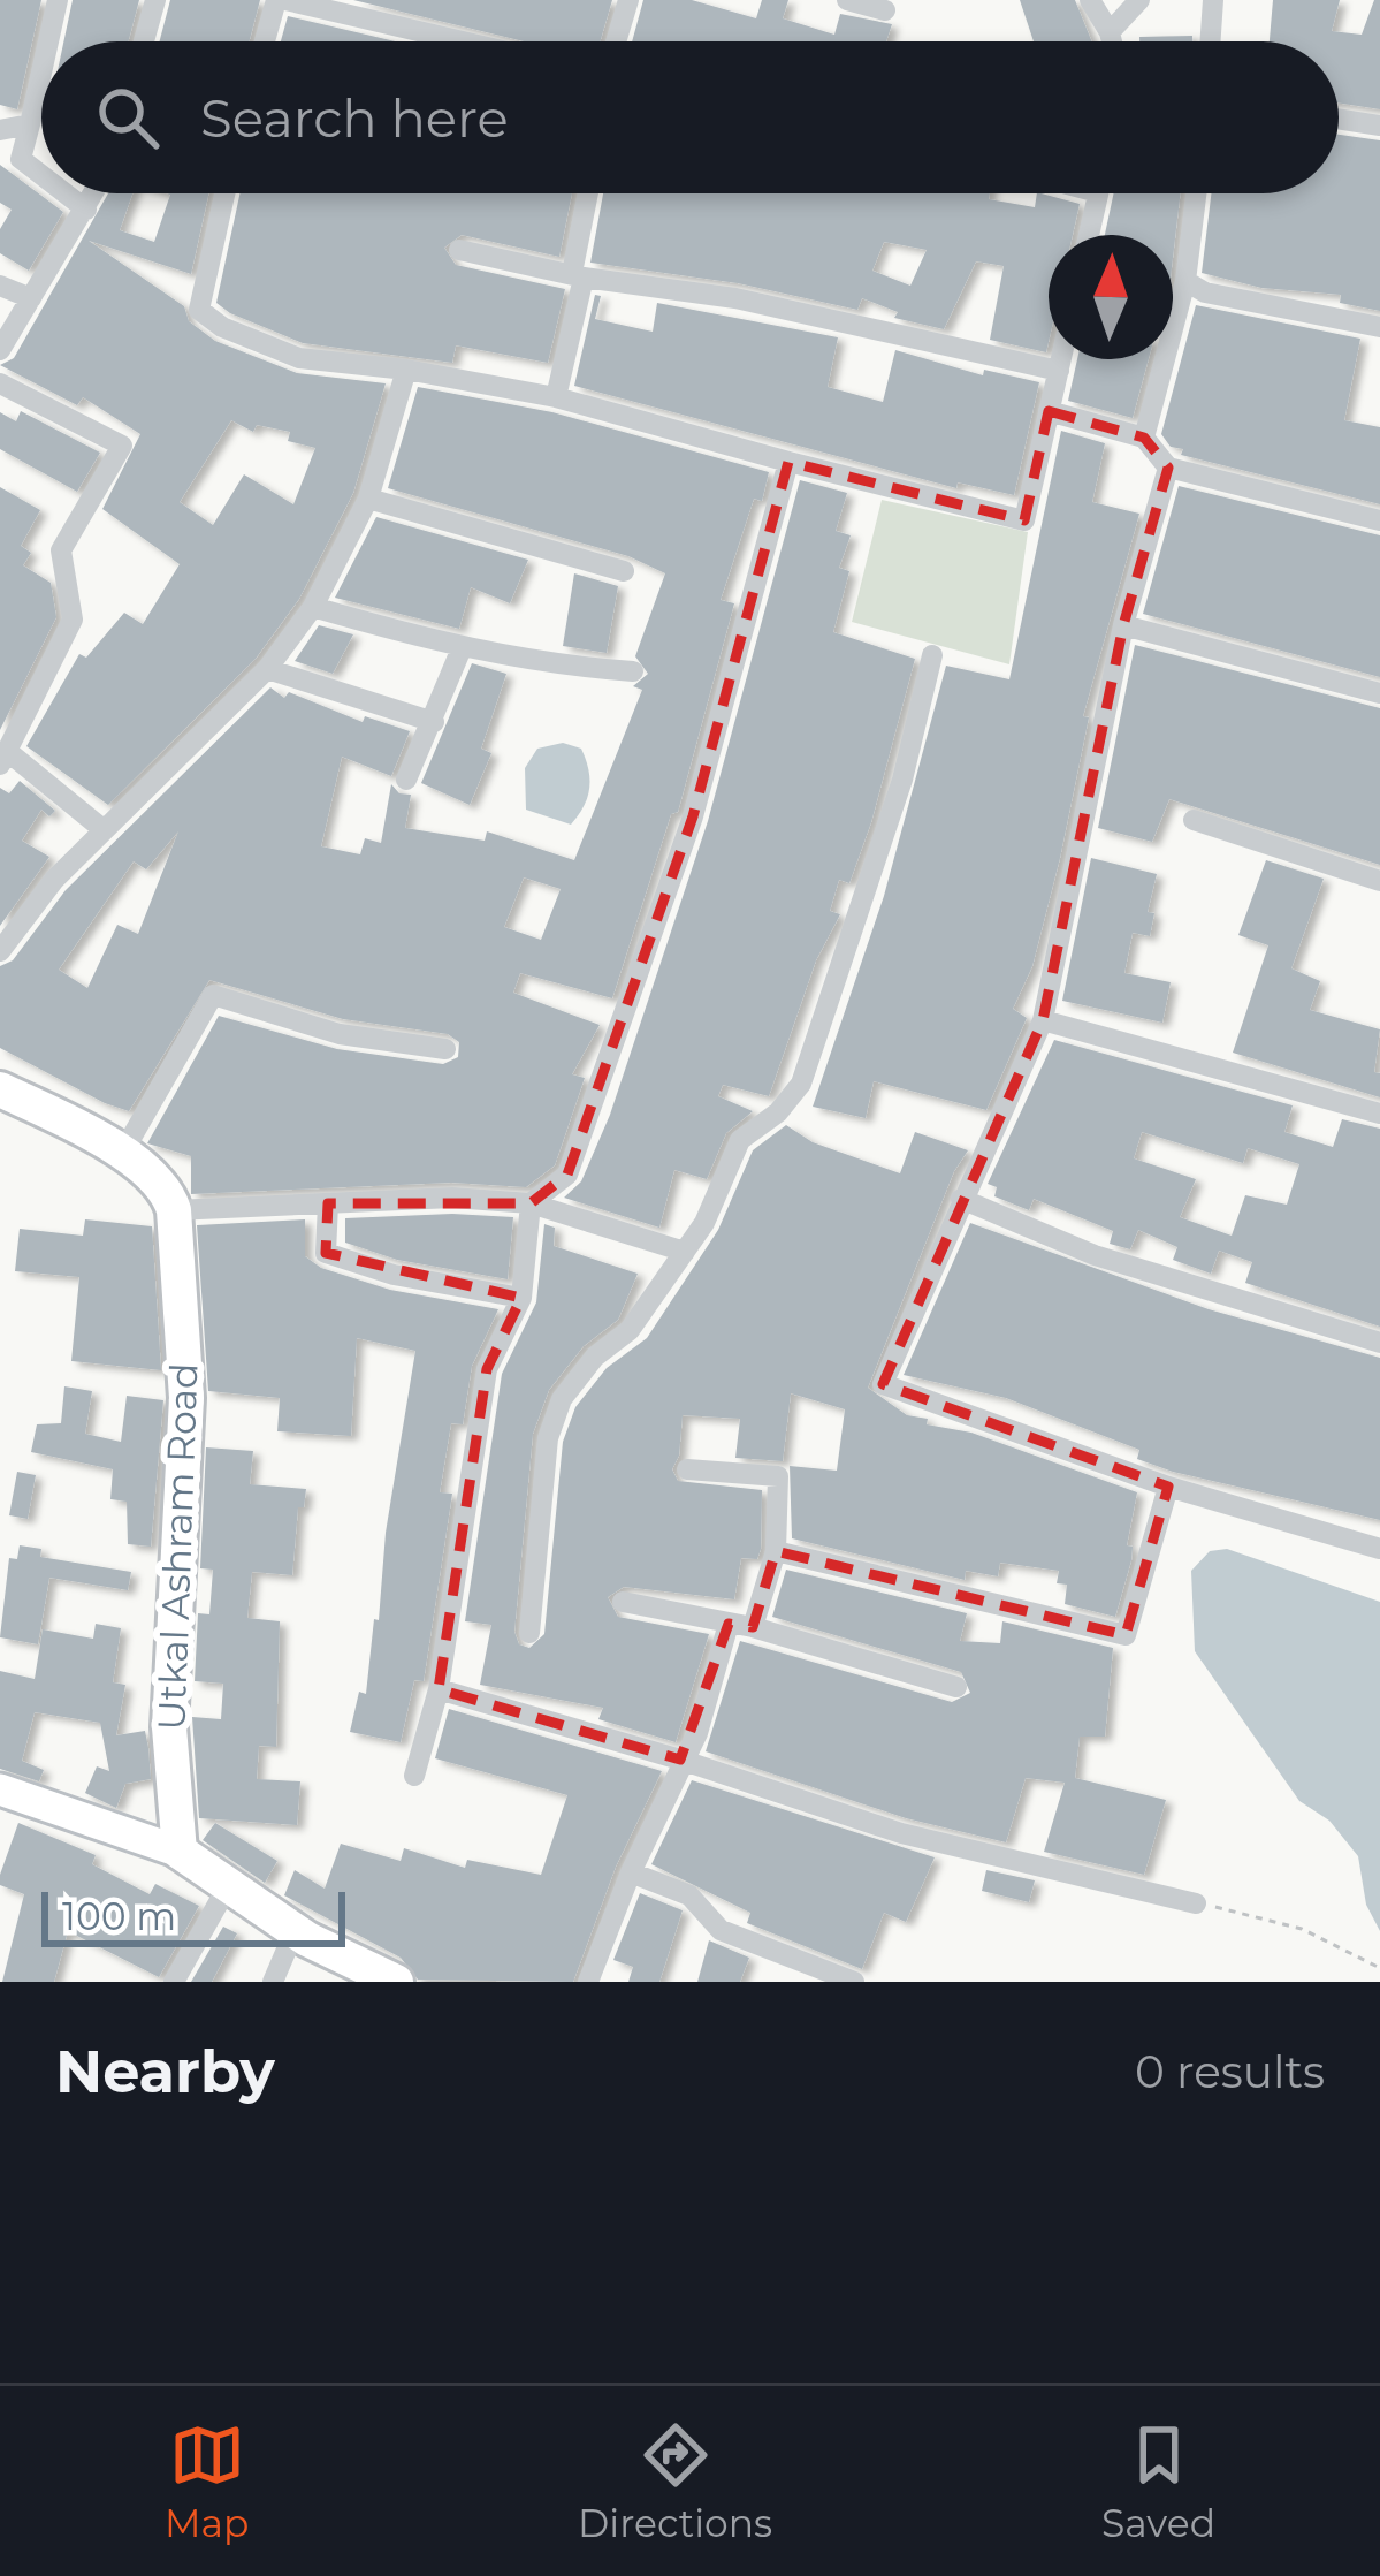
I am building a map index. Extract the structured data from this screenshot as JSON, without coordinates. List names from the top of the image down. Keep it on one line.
{"streets":{"main road":["Utkal Ashram Road"]},"scale_bar":"100 m","north":"top","page":{"search":"Search here","scale":"100 m","heading":["Nearby","0 results"],"nav":["Map","Directions","Saved"]}}
